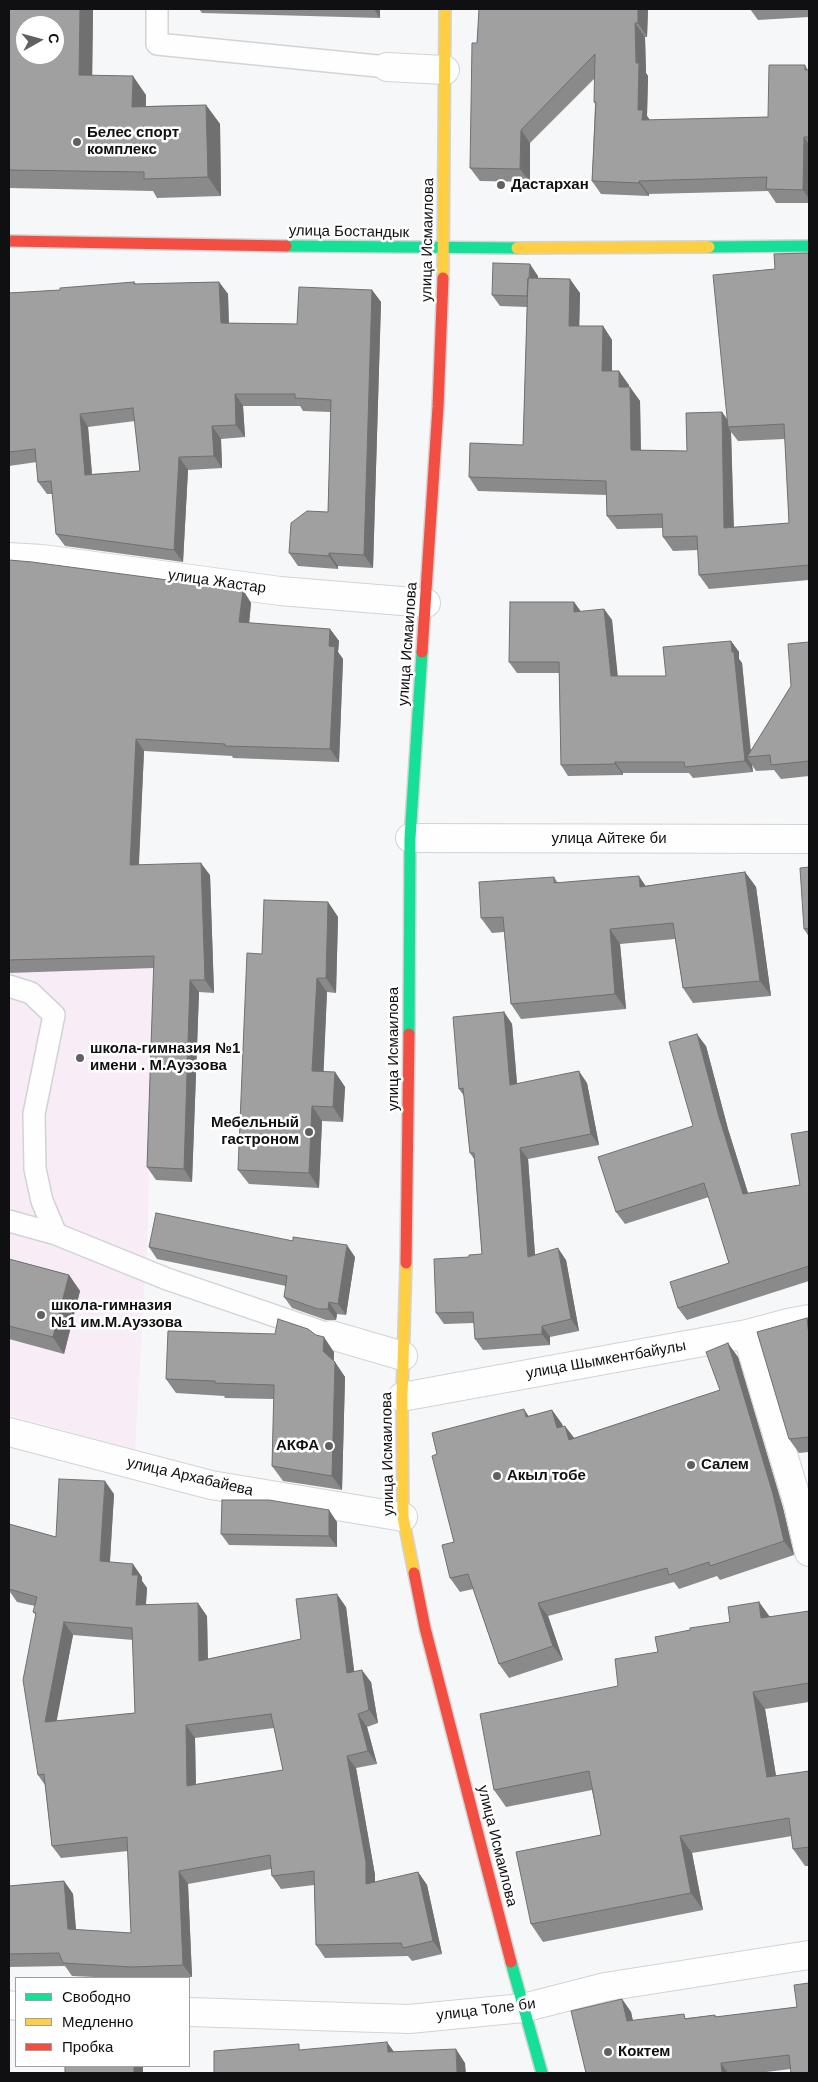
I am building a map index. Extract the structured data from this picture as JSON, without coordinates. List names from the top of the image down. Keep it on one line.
{"streets":{"main road":["улица Бостандык","улица Исмаилова"],"street":["улица Жастар","улица Айтеке би","улица Шымкентбайулы","улица Архабайева","улица Толе би"]},"crossings":[["улица Бостандык","улица Исмаилова"],["улица Исмаилова","улица Жастар"],["улица Исмаилова","улица Айтеке би"],["улица Исмаилова","улица Шымкентбайулы"],["улица Исмаилова","улица Архабайева"],["улица Исмаилова","улица Толе би"]],"places":["Белес спорт комплекс","Дастархан","школа-гимназия №1 имени . М.Ауэзова","Мебельный гастроном","школа-гимназия №1 им.М.Ауэзова","АКФА","Салем","Акыл тобе","Коктем"],"legend":["Свободно","Медленно","Пробка"],"north":"right"}
